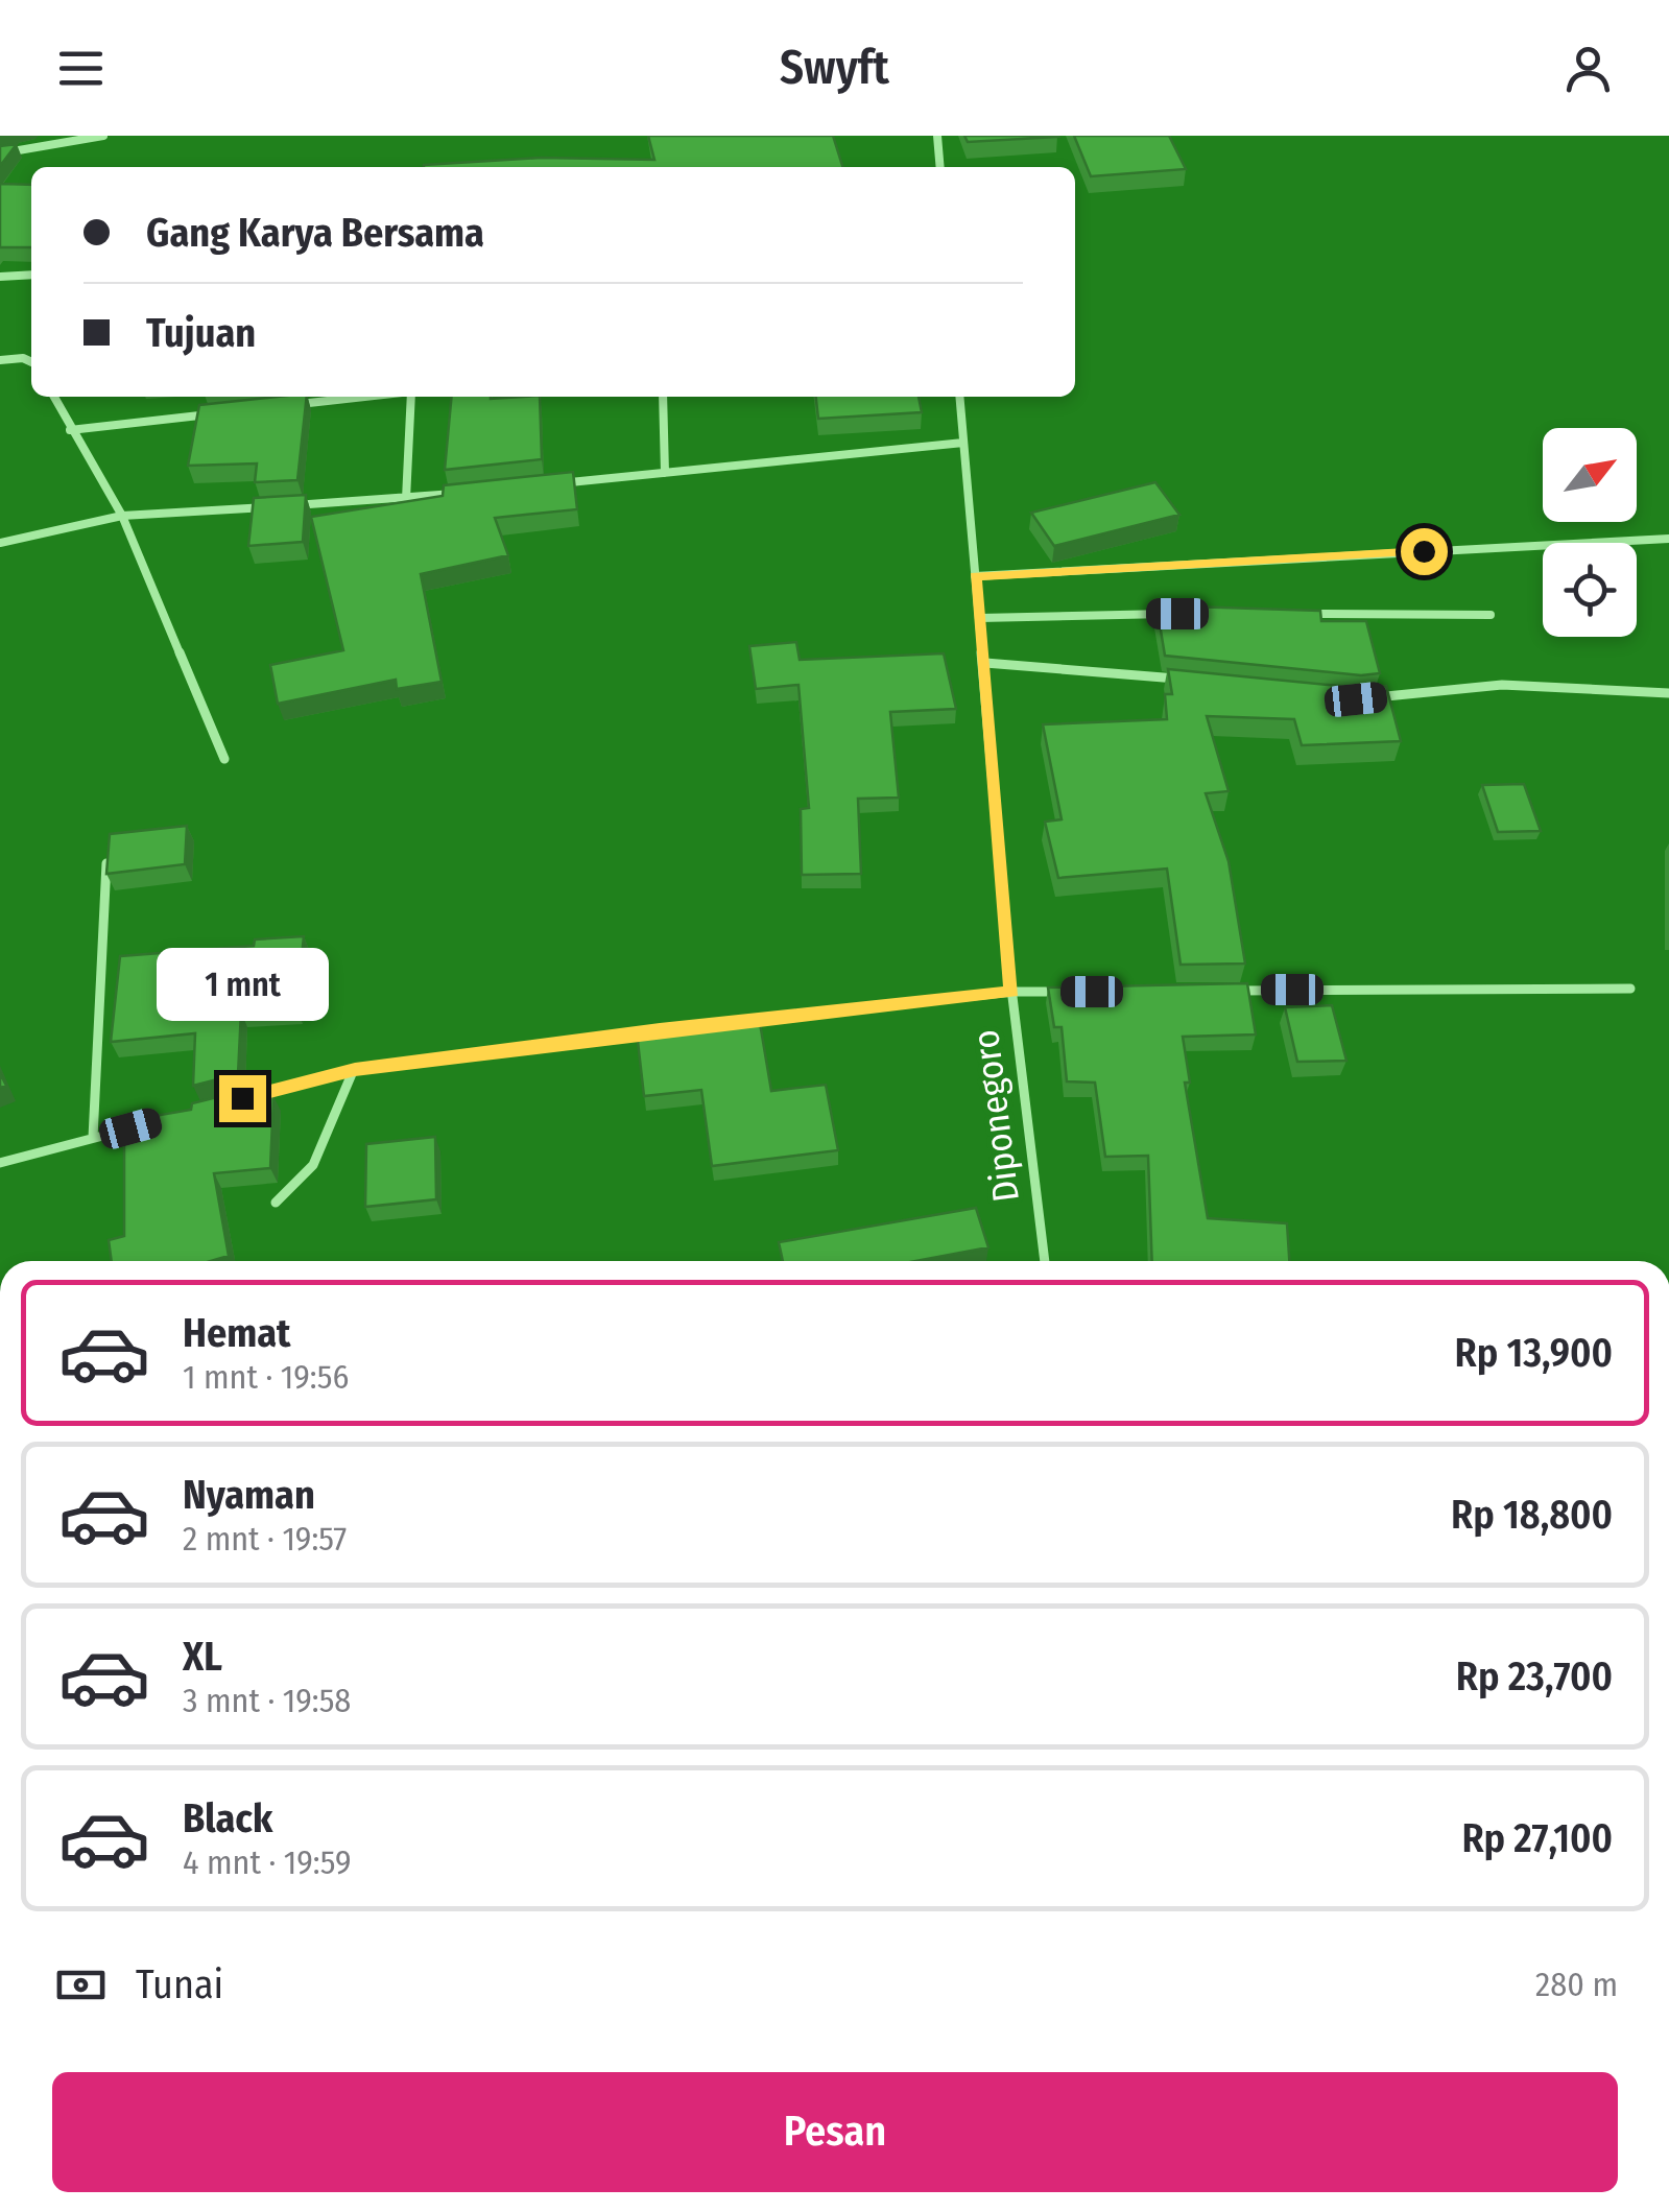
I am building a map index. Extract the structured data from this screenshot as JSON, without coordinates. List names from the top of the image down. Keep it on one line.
{"streets":{"street":["Diponegoro"]},"north":"top right","page":{"header":"Swyft","banner":["Gang Karya Bersama","Tujuan"],"bubble":"1 mnt","list":[{"name":"Hemat","note":"1 mnt · 19:56","value":"Rp 13,900"},{"name":"Nyaman","note":"2 mnt · 19:57","value":"Rp 18,800"},{"name":"XL","note":"3 mnt · 19:58","value":"Rp 23,700"},{"name":"Black","note":"4 mnt · 19:59","value":"Rp 27,100"}],"pay":["Tunai","280 m"],"buttons":"Pesan"}}
